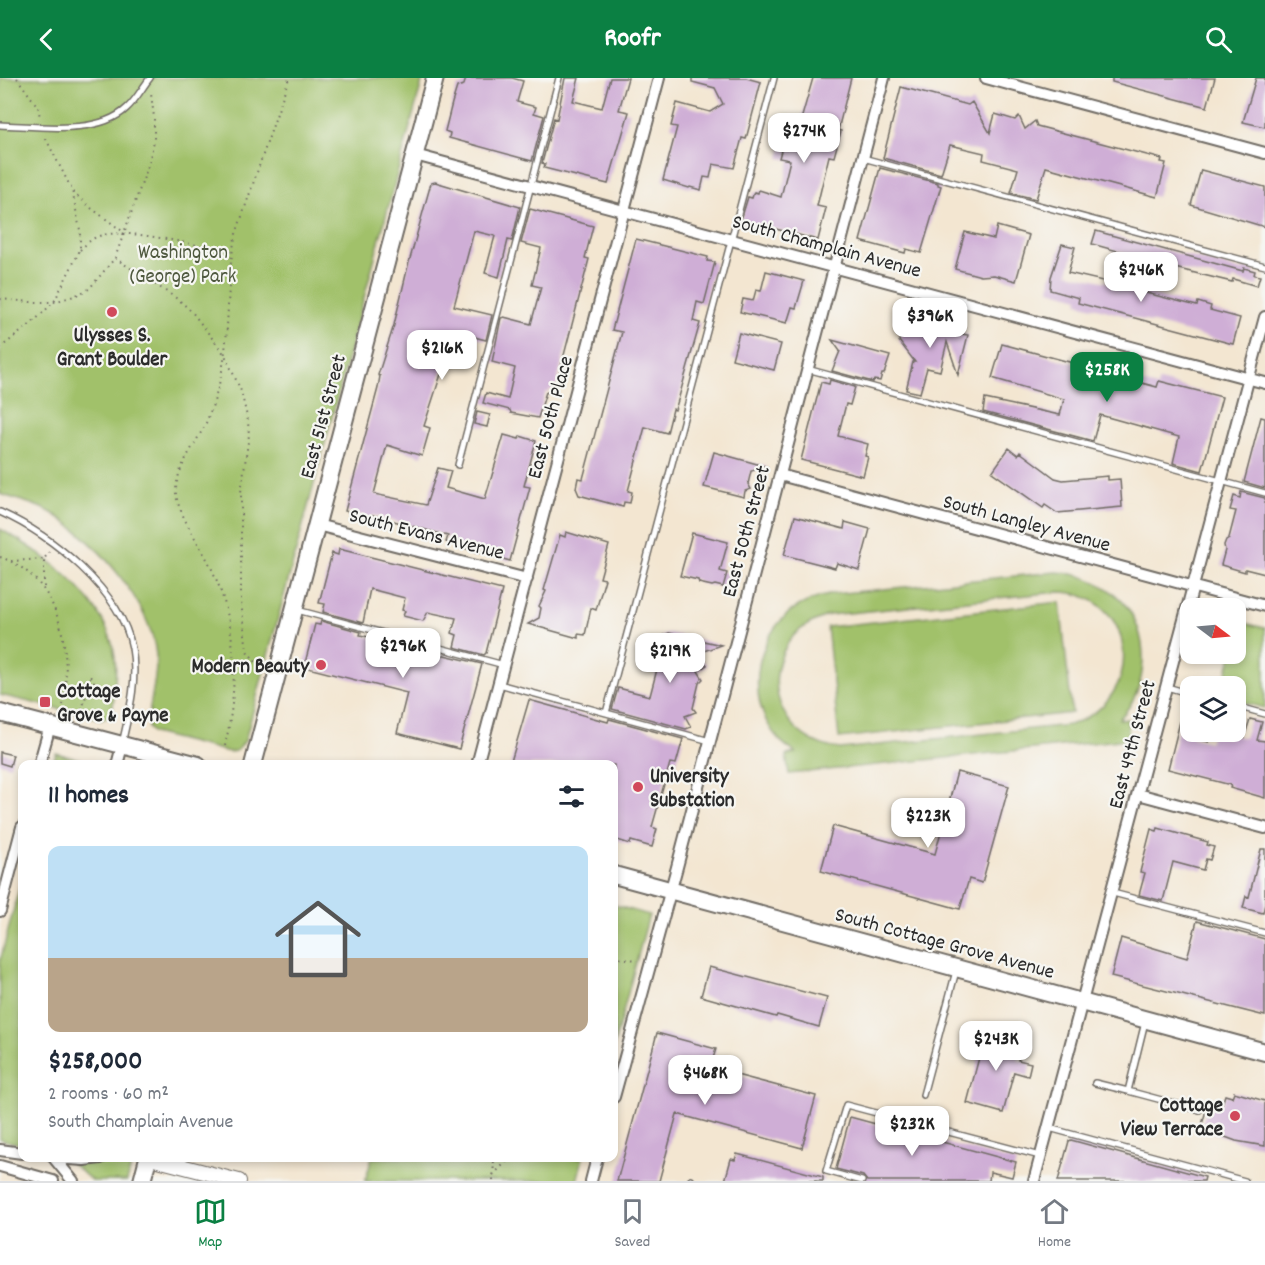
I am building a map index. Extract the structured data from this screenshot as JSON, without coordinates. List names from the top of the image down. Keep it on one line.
{"streets":{"main road":["East 51st Street","South Cottage Grove Avenue"],"street":["South Champlain Avenue","East 50th Place","South Langley Avenue","East 50th Street","South Evans Avenue","East 49th Street"]},"crossings":[["South Champlain Avenue","East 51st Street"],["South Champlain Avenue","East 50th Place"],["South Champlain Avenue","East 50th Street"],["South Champlain Avenue","East 49th Street"],["East 51st Street","South Evans Avenue"],["East 50th Place","South Evans Avenue"],["South Langley Avenue","East 50th Street"],["South Langley Avenue","East 49th Street"],["East 50th Street","South Cottage Grove Avenue"],["East 49th Street","South Cottage Grove Avenue"]],"parks":["Washington (George) Park"],"places":{"other":["Ulysses S. Grant Boulder","Modern Beauty","University Substation","Cottage View Terrace"],"transit":["Cottage Grove & Payne"]},"north":"right","page":{"header":"Roofr","price":["$274K","$246K","$396K","$216K","$258K","$296K","$219K","$223K","$243K","$468K","$232K"],"heading":"11 homes","list":[{"name":"$258,000","note":"2 rooms · 60 m² · South Champlain Avenue"}],"tabs":["Map","Saved","Home"]}}
